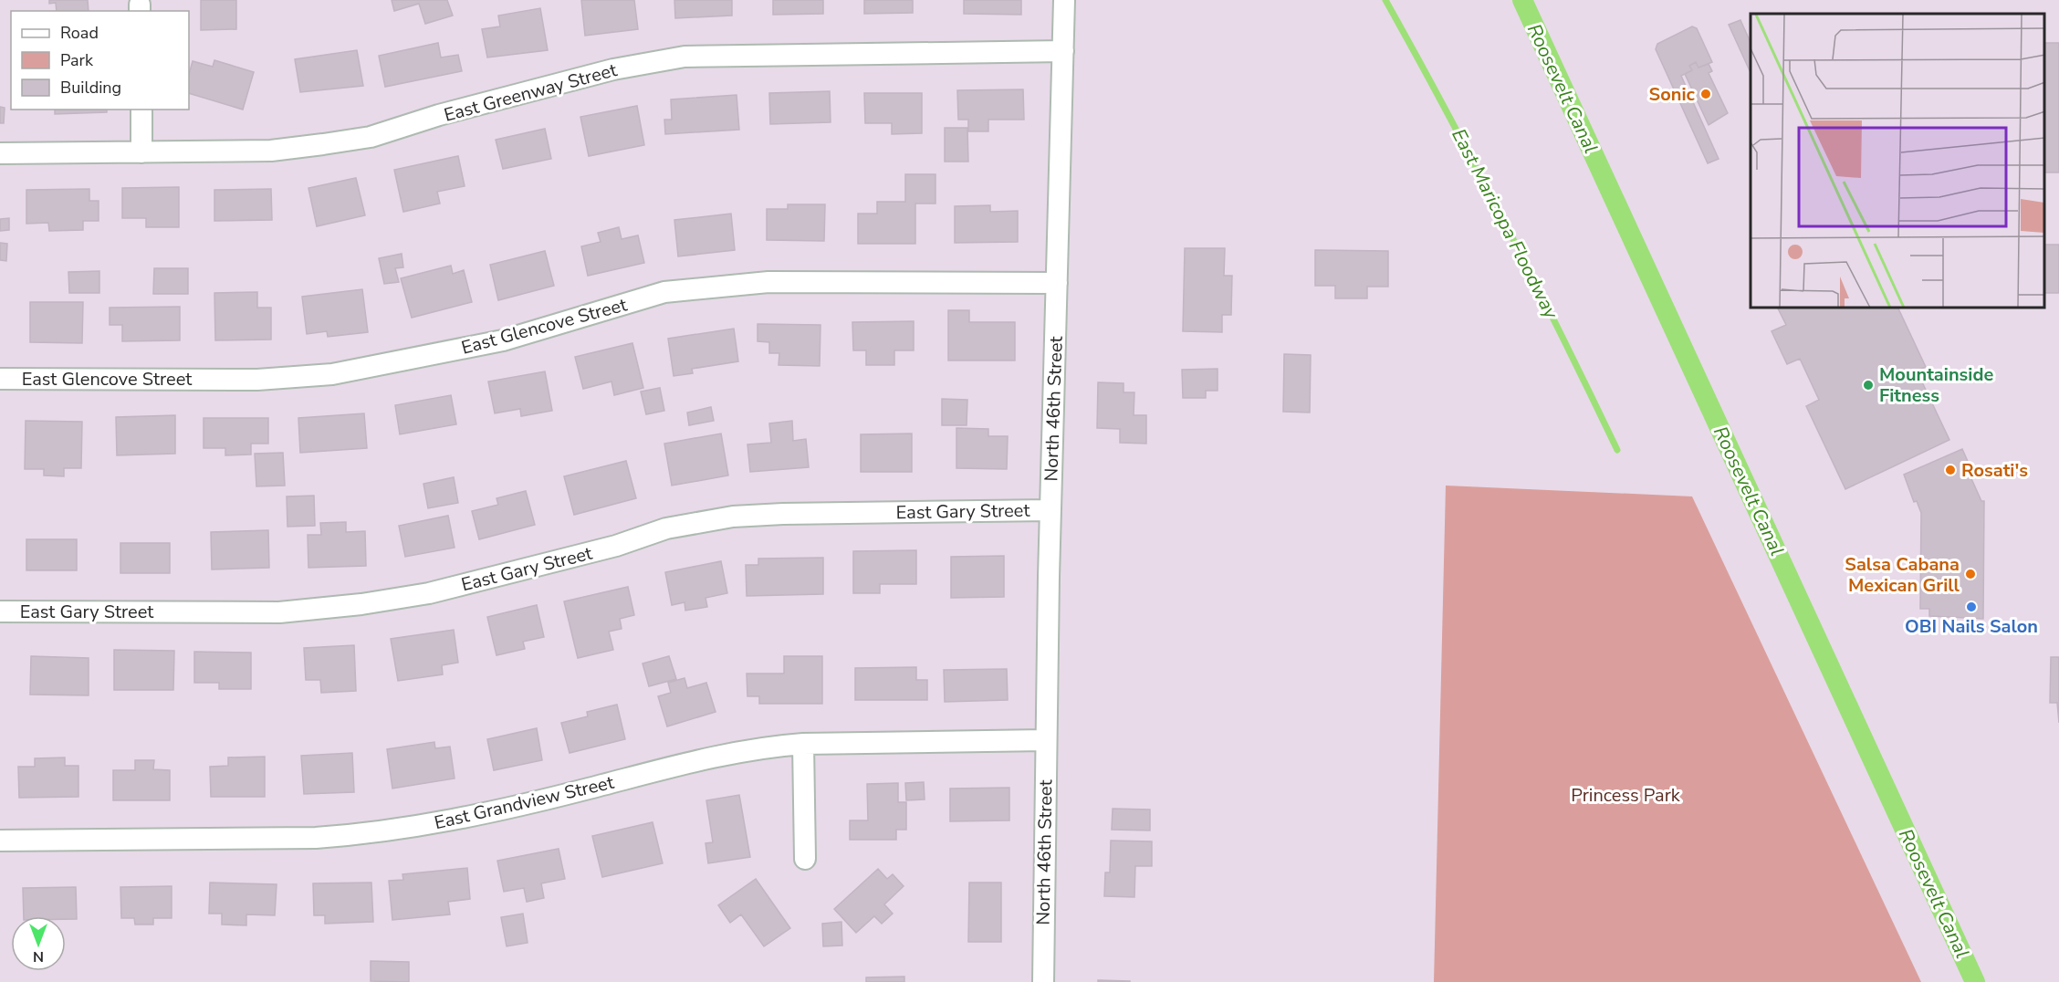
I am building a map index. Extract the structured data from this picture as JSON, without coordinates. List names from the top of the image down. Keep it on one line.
{"streets":{"street":["East Greenway Street","East Glencove Street","North 46th Street","East Gary Street","East Grandview Street"]},"crossings":[["East Greenway Street","North 46th Street"],["East Glencove Street","North 46th Street"],["North 46th Street","East Gary Street"],["North 46th Street","East Grandview Street"]],"water":["Roosevelt Canal","East Maricopa Floodway"],"parks":["Princess Park"],"places":["Sonic","Mountainside Fitness","Rosati's","Salsa Cabana Mexican Grill","OBI Nails Salon"],"legend":["Road","Park","Building"],"north":"bottom"}
